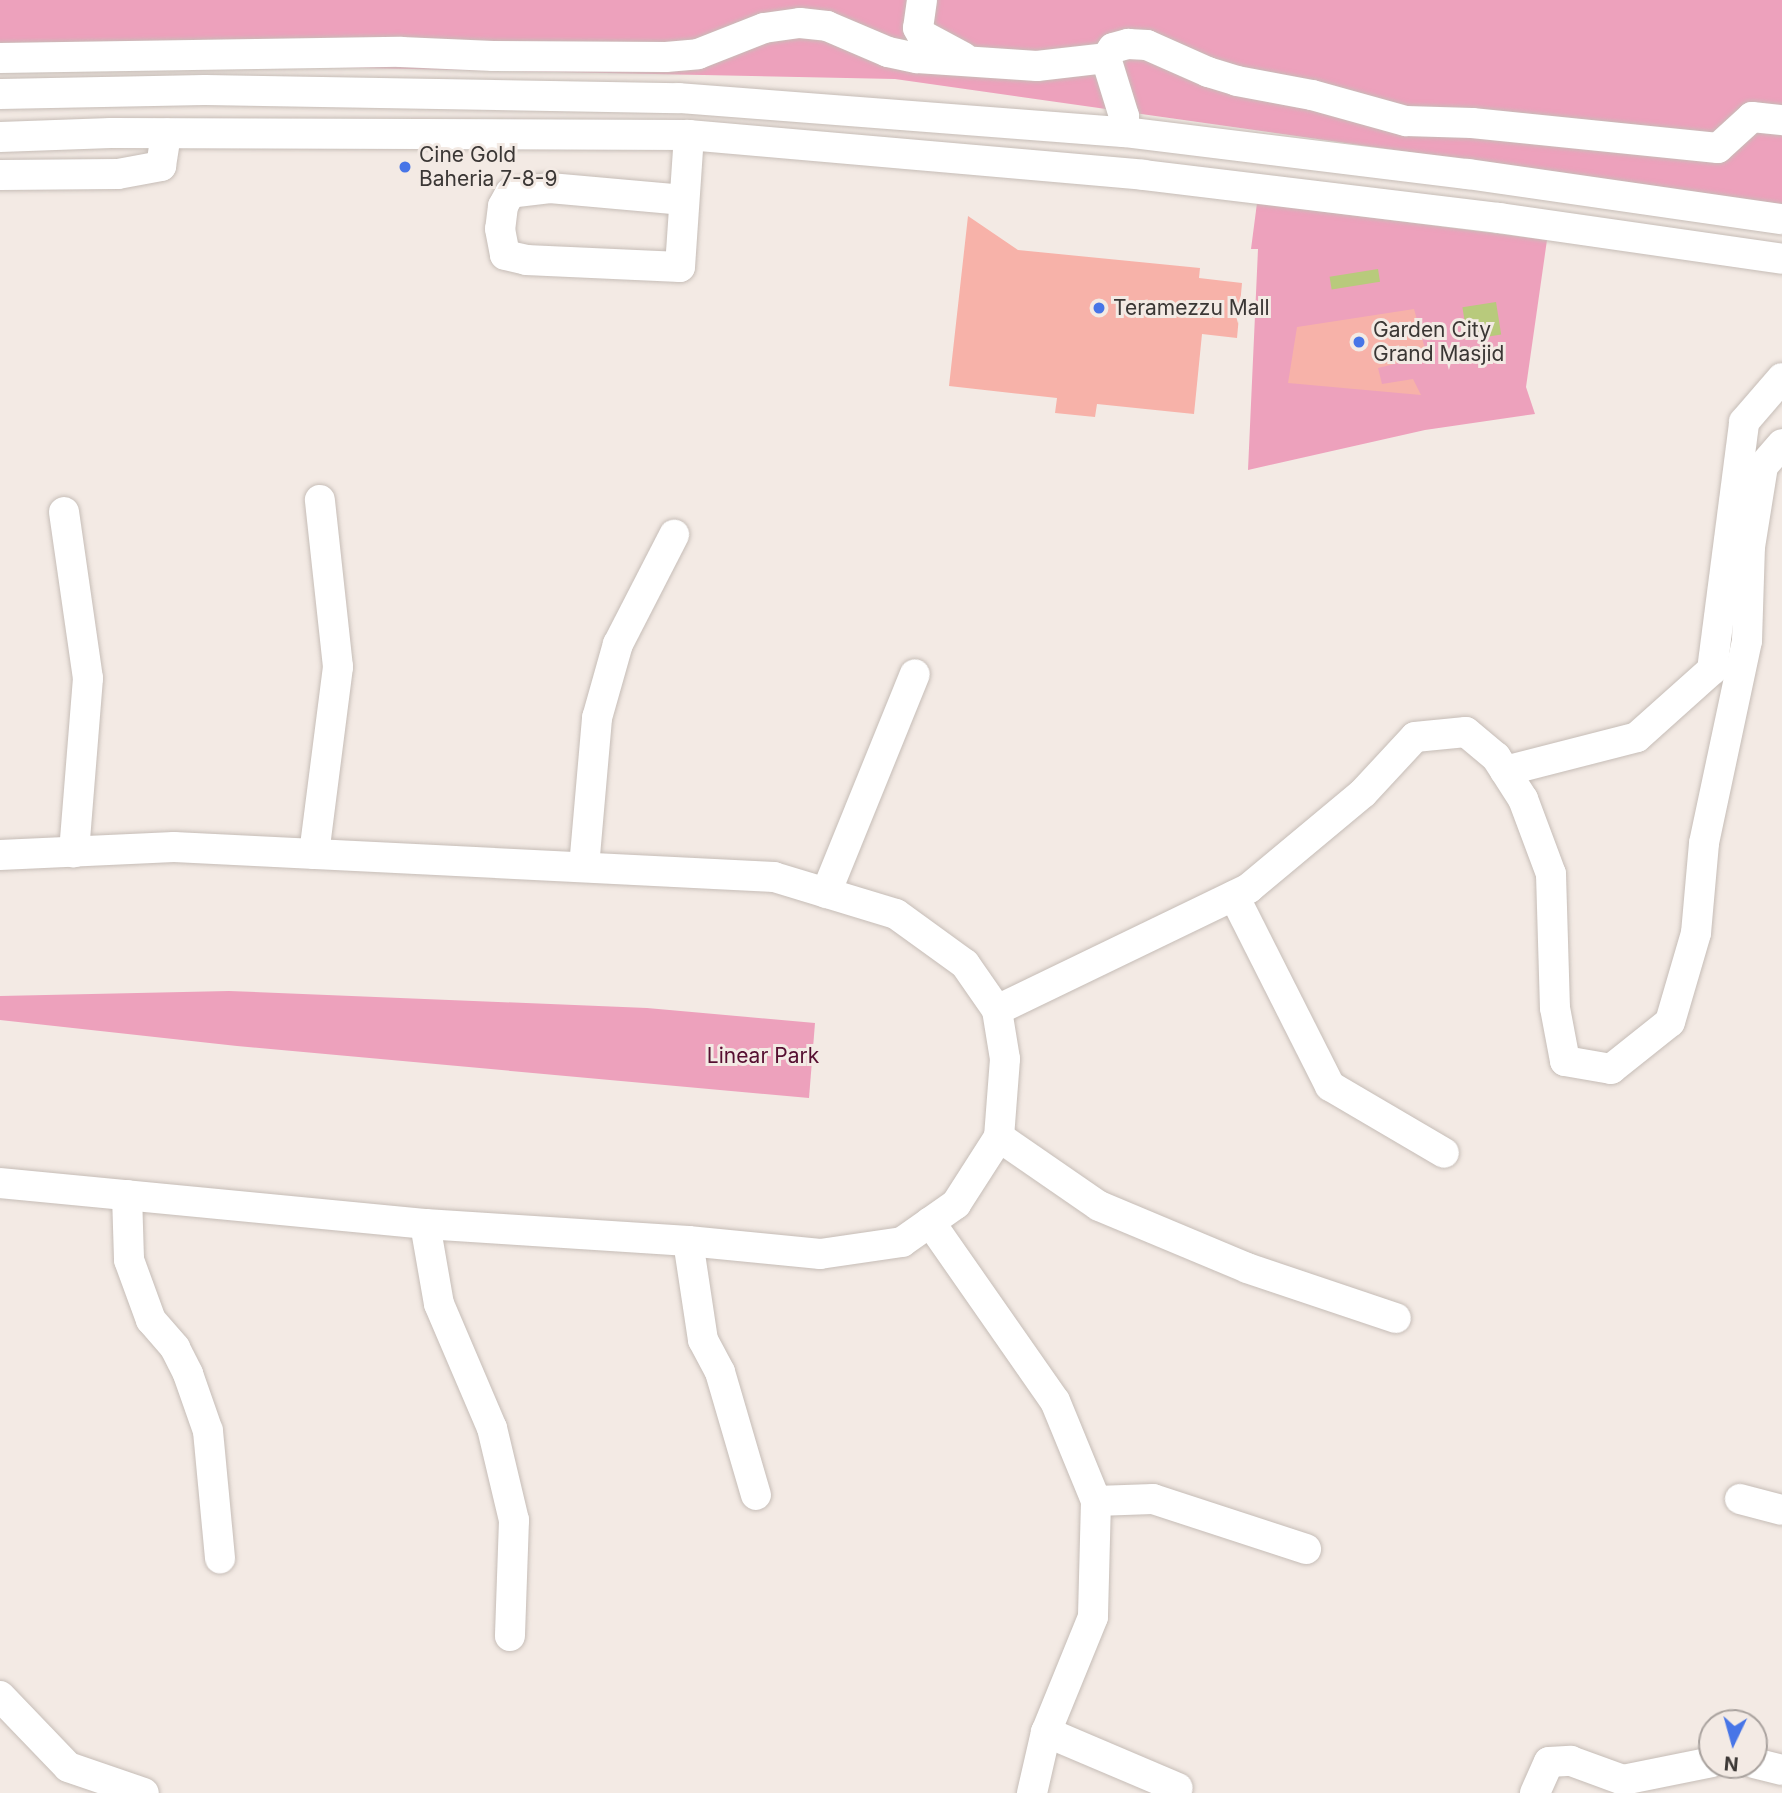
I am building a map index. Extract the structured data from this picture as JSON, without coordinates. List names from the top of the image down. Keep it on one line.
{"parks":["Linear Park"],"places":["Cine Gold Baheria 7-8-9","Teramezzu Mall","Garden City Grand Masjid"],"north":"bottom"}
